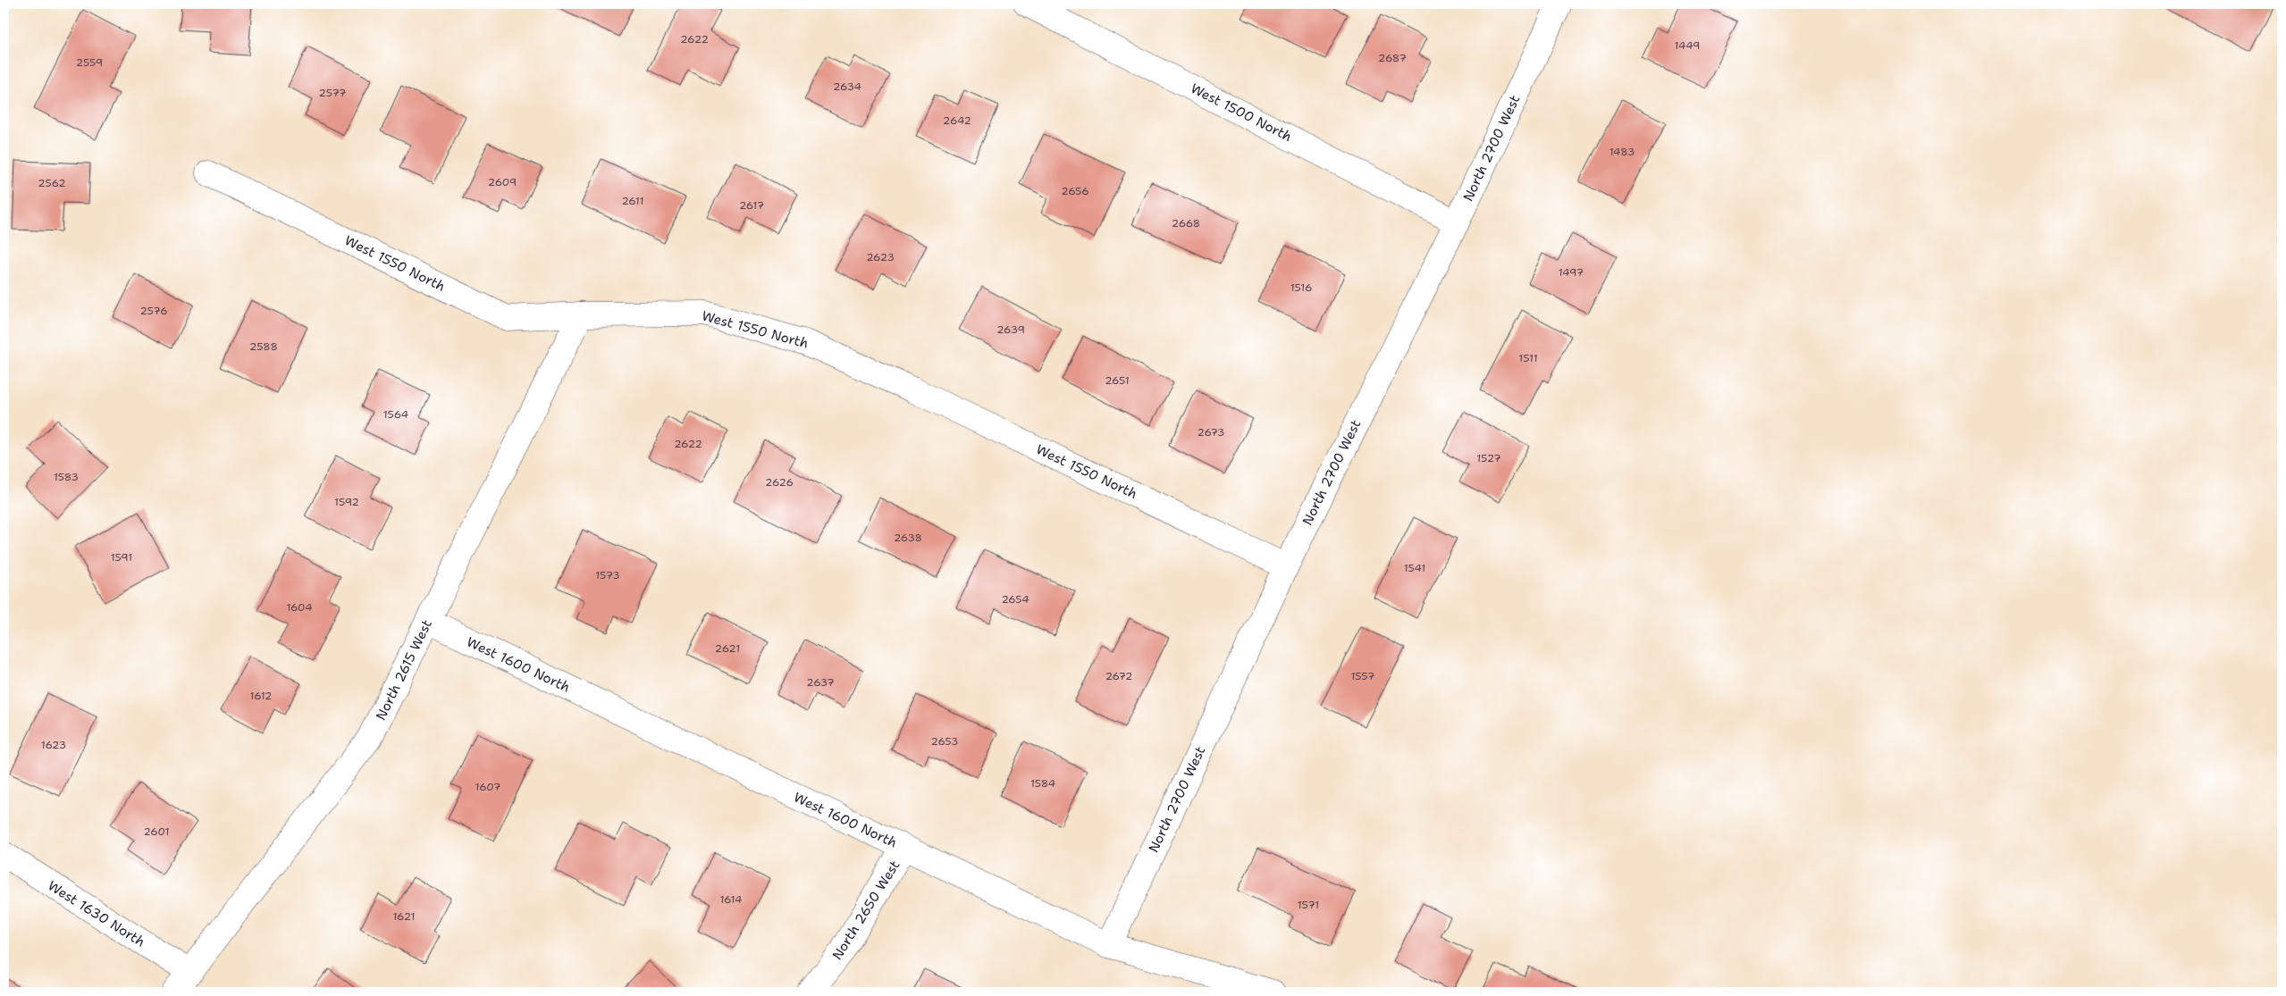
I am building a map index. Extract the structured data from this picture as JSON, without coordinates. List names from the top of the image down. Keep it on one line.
{"streets":{"street":["West 1500 North","North 2700 West","West 1550 North","West 1600 North","North 2615 West","North 2650 West","West 1630 North"]},"crossings":[["West 1500 North","North 2700 West"],["North 2700 West","West 1550 North"],["North 2700 West","West 1600 North"],["West 1550 North","North 2615 West"],["West 1600 North","North 2615 West"],["West 1600 North","North 2650 West"],["North 2615 West","West 1630 North"]],"house_numbers":["2622","1449","2687","2559","2634","2577","2642","1483","2609","2562","2656","2611","2617","2668","2623","1497","1516","2576","2639","2588","1511","2651","1564","2673","2622","1527","1583","2626","1592","2638","1591","1541","1573","2654","1604","2621","2672","1557","2637","1612","2653","1623","1584","1607","2601","1614","1571","1621"]}
